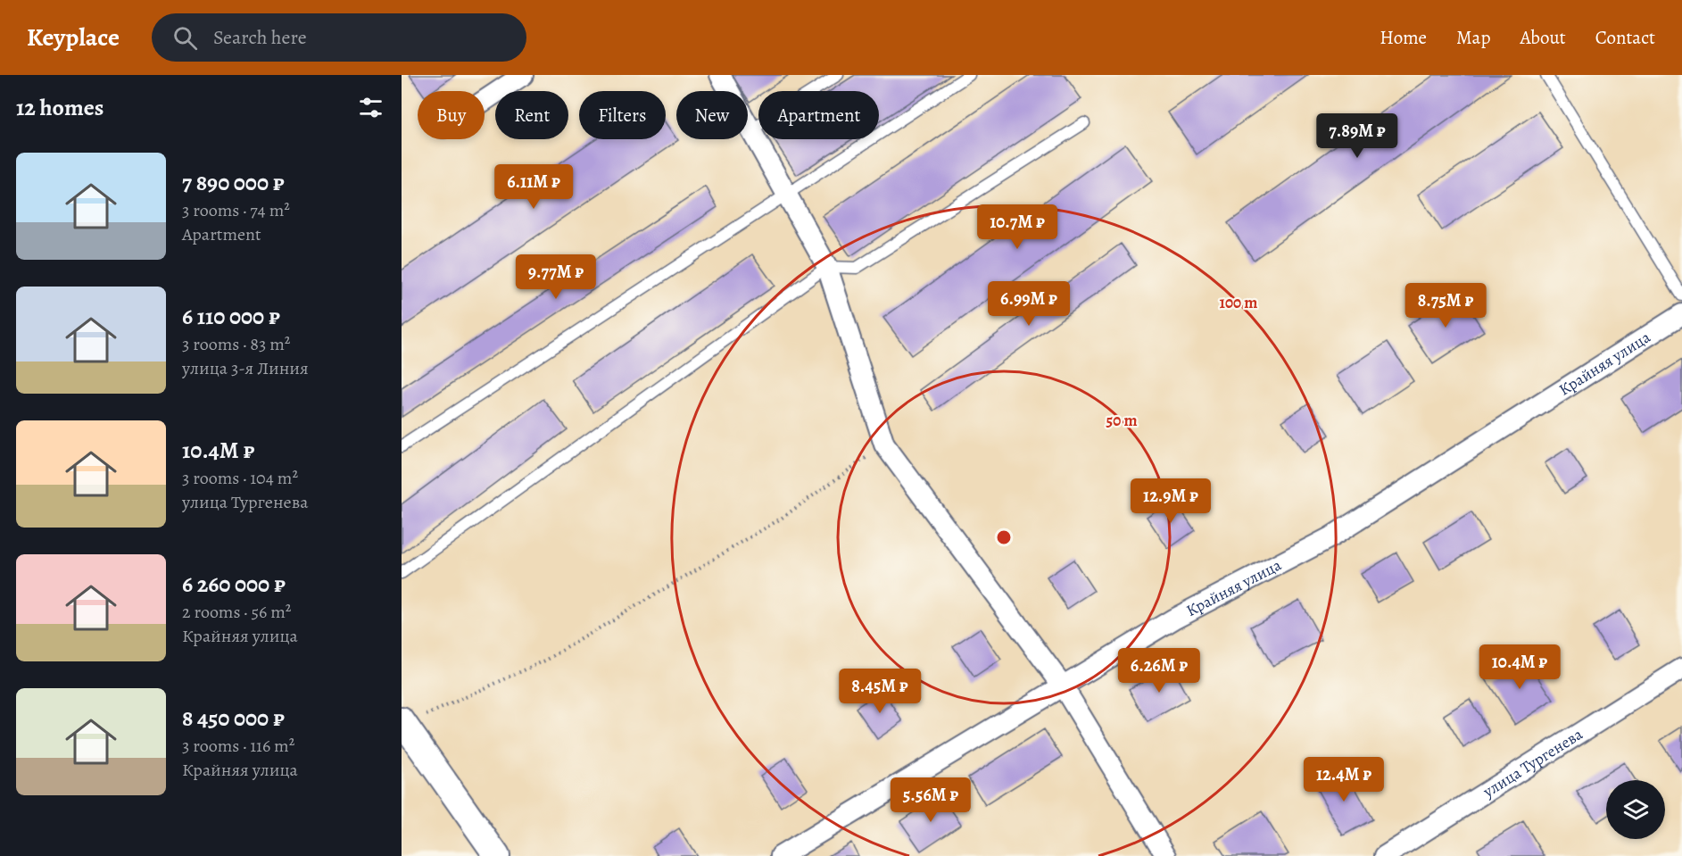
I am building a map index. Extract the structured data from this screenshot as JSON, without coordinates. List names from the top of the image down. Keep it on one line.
{"streets":{"street":["Крайняя улица","улица Тургенева"]},"page":{"header":"Keyplace","search":"Search here","nav":["Home","Map","About","Contact"],"heading":"12 homes","chip":["Buy","Rent","Filters","New","Apartment"],"price":["7.89M ₽","6.11M ₽","10.7M ₽","9.77M ₽","6.99M ₽","8.75M ₽","12.9M ₽","10.4M ₽","6.26M ₽","8.45M ₽","12.4M ₽","5.56M ₽"],"list":[{"name":"7 890 000 ₽","note":"3 rooms · 74 m² · Apartment"},{"name":"6 110 000 ₽","note":"3 rooms · 83 m² · улица 3-я Линия"},{"name":"10.4M ₽","note":"3 rooms · 104 m² · улица Тургенева"},{"name":"6 260 000 ₽","note":"2 rooms · 56 m² · Крайняя улица"},{"name":"8 450 000 ₽","note":"3 rooms · 116 m² · Крайняя улица"}]},"rings":["100 m","50 m"]}
